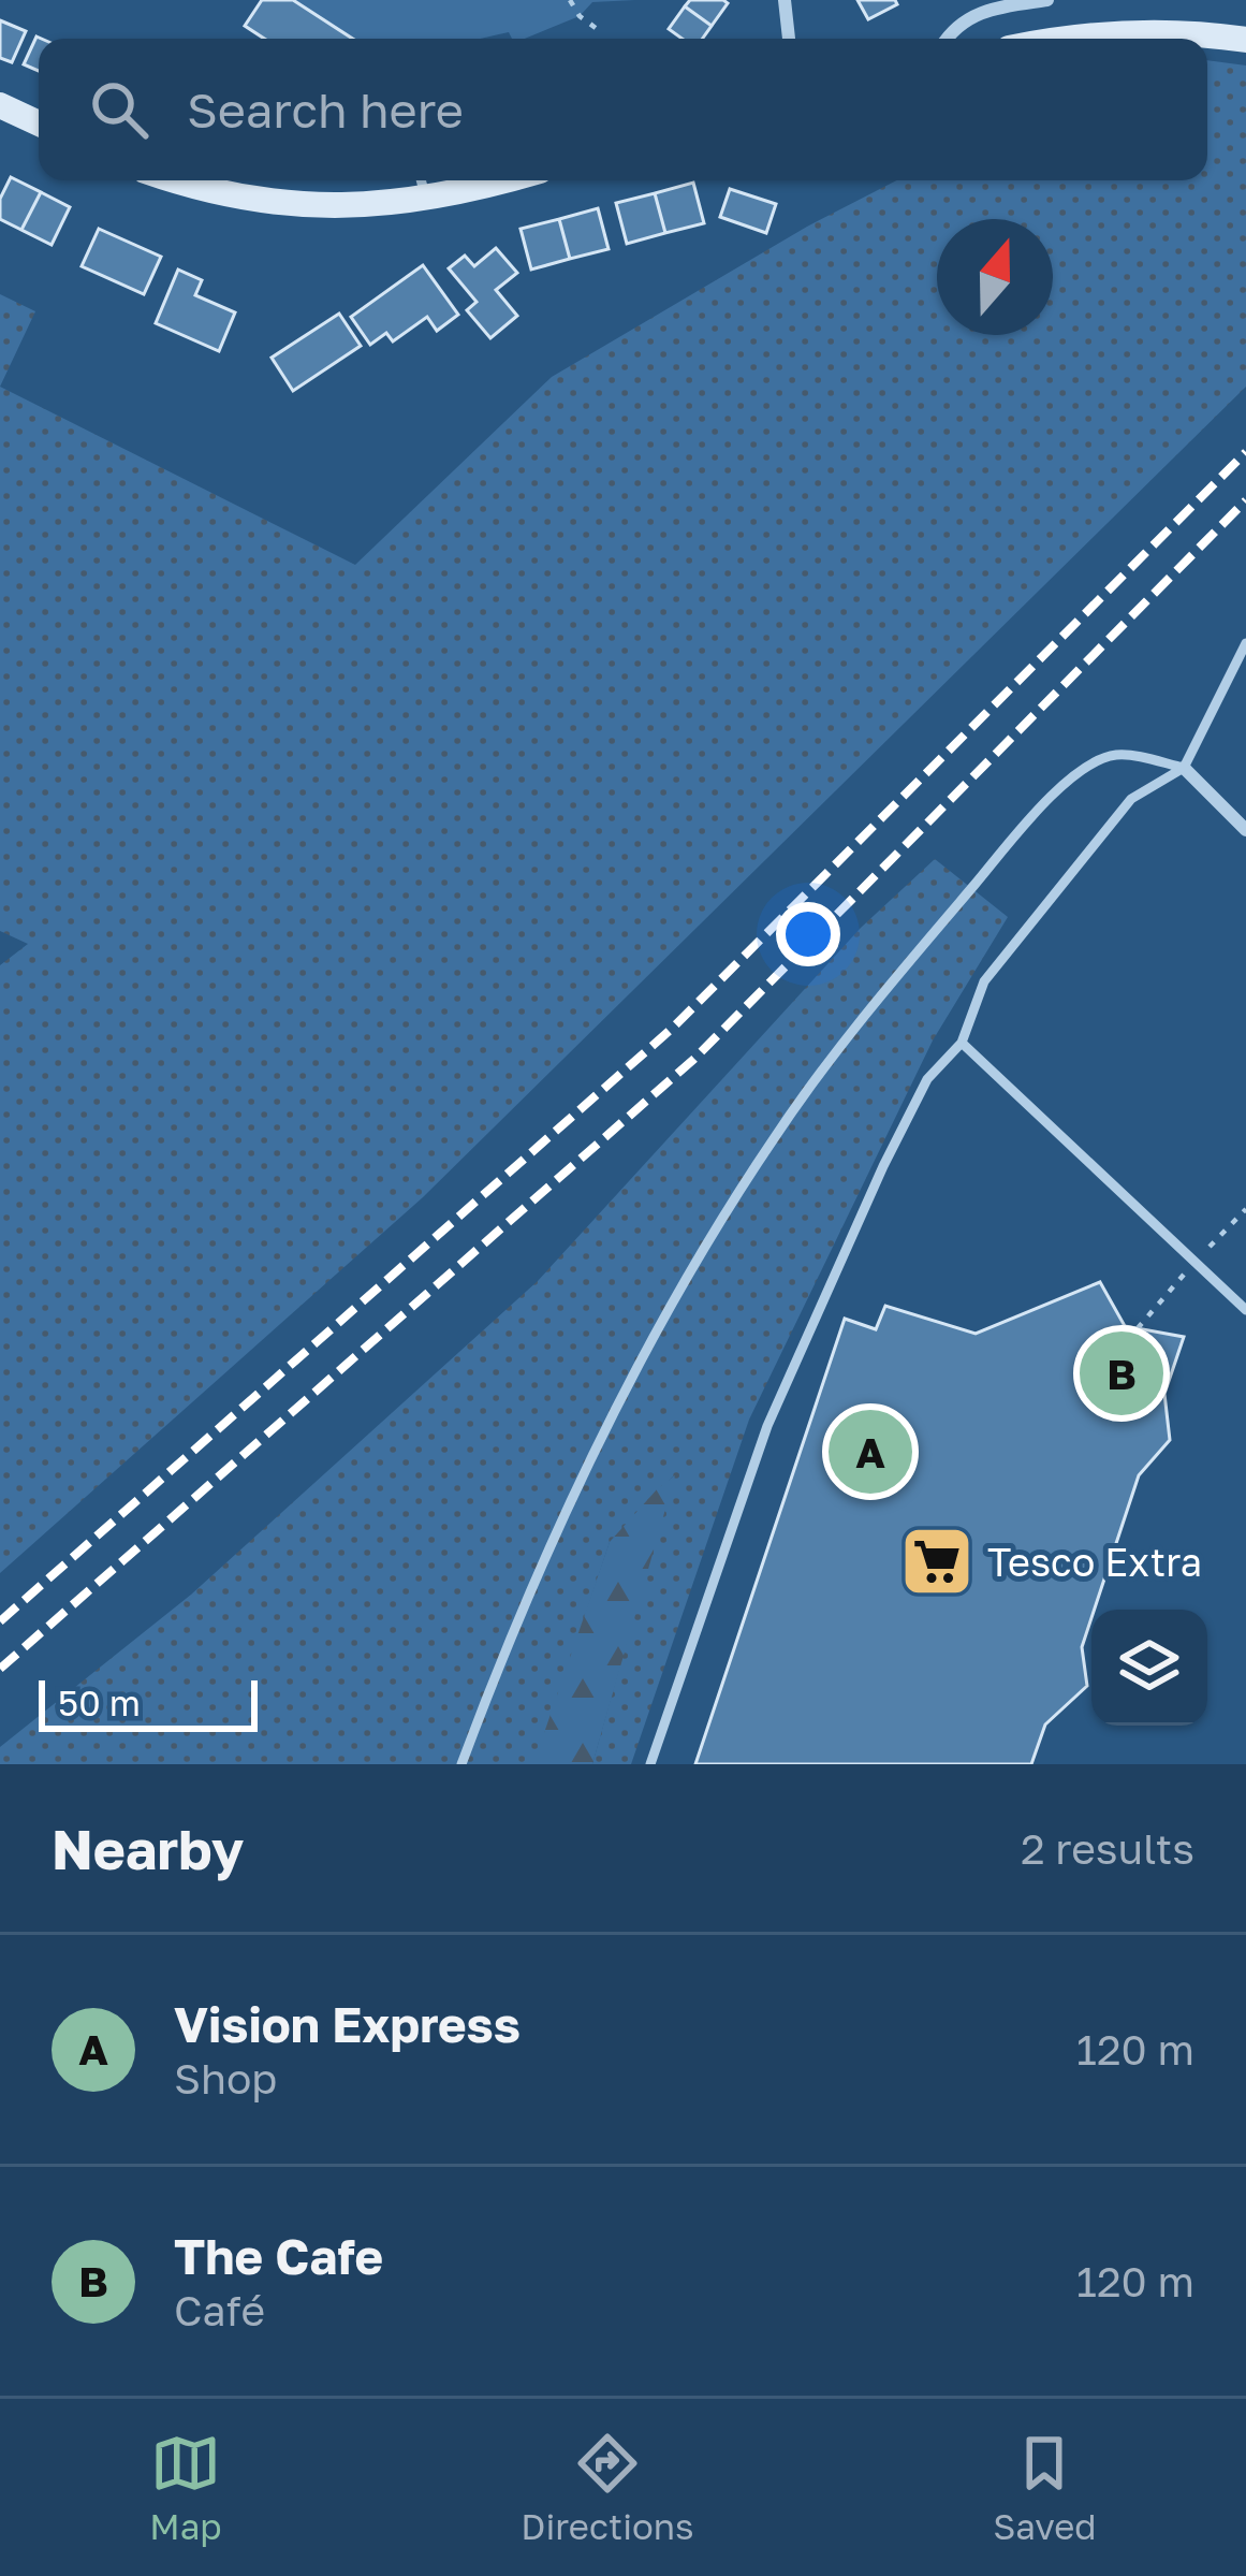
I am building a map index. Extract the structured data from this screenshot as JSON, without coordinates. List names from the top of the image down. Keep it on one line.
{"places":{"supermarket":["Tesco Extra"]},"scale_bar":"50 m","north":"top","page":{"search":"Search here","pins":["B","A"],"scale":"50 m","heading":["Nearby","2 results"],"list":[{"mark":"A","name":"Vision Express","note":"Shop","value":"120 m"},{"mark":"B","name":"The Cafe","note":"Café","value":"120 m"}],"nav":["Map","Directions","Saved"]}}
